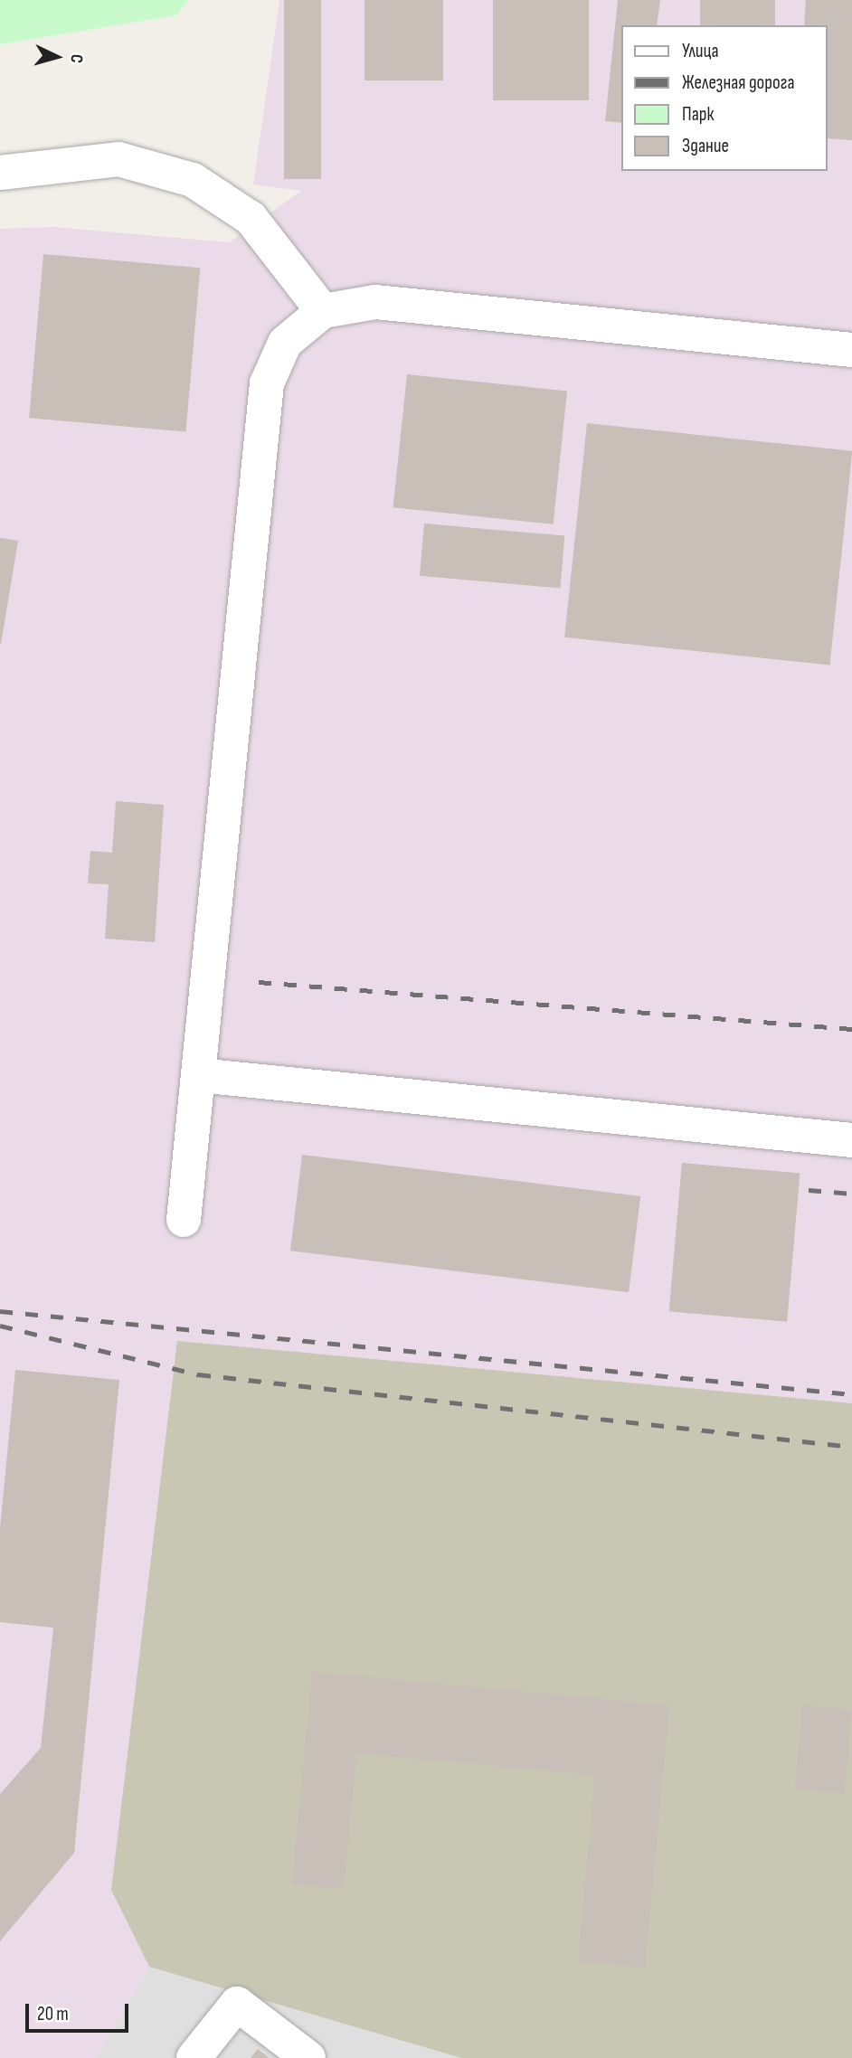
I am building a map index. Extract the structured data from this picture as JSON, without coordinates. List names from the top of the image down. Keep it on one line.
{"legend":["Улица","Железная дорога","Парк","Здание"],"scale_bar":"20 m","north":"right"}
